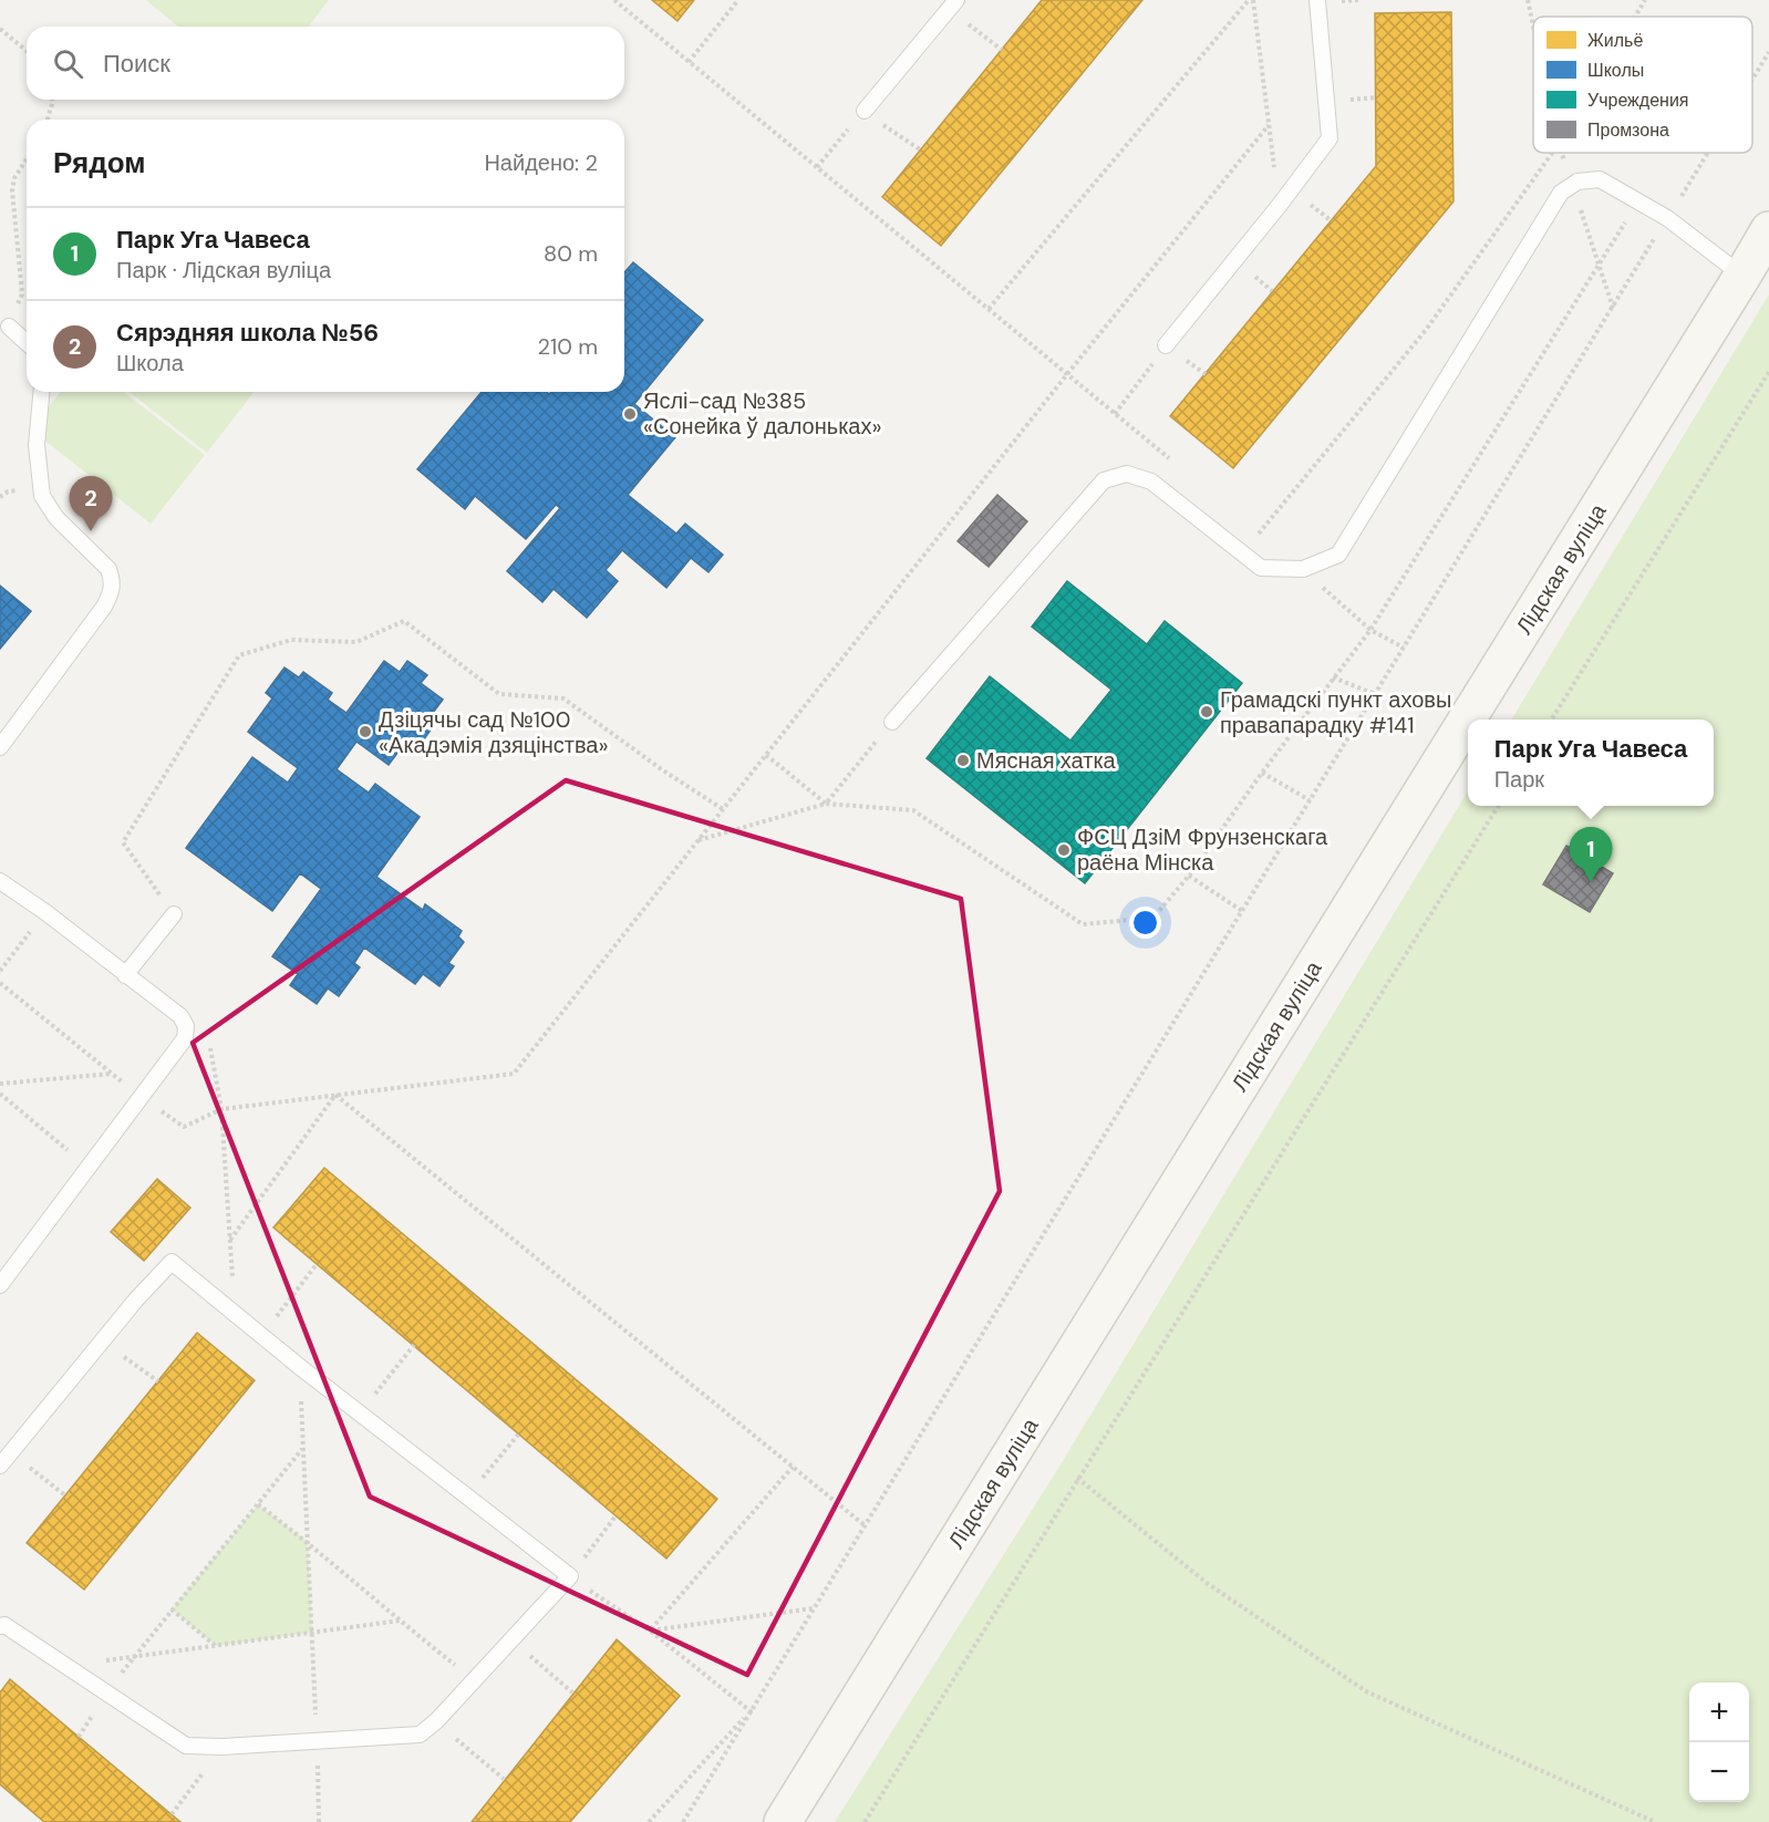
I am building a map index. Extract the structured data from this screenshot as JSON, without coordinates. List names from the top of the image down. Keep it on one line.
{"streets":{"main road":["Лідская вуліца"]},"places":["Яслі-сад №385 «Сонейка ў далоньках»","Грамадскі пункт аховы правапарадку #141","Дзіцячы сад №100 «Акадэмія дзяцінства»","Мясная хатка","ФСЦ ДзіМ Фрунзенскага раёна Мінска"],"legend":["Жильё","Школы","Учреждения","Промзона"],"page":{"search":"Поиск","heading":["Рядом","Найдено: 2"],"list":[{"mark":"1","name":"Парк Уга Чавеса","note":"Парк · Лідская вуліца","value":"80 m"},{"mark":"2","name":"Сярэдняя школа №56","note":"Школа","value":"210 m"}],"pins":["2","1"],"popup":["Парк Уга Чавеса","Парк"],"map_buttons":["+","−"]}}
